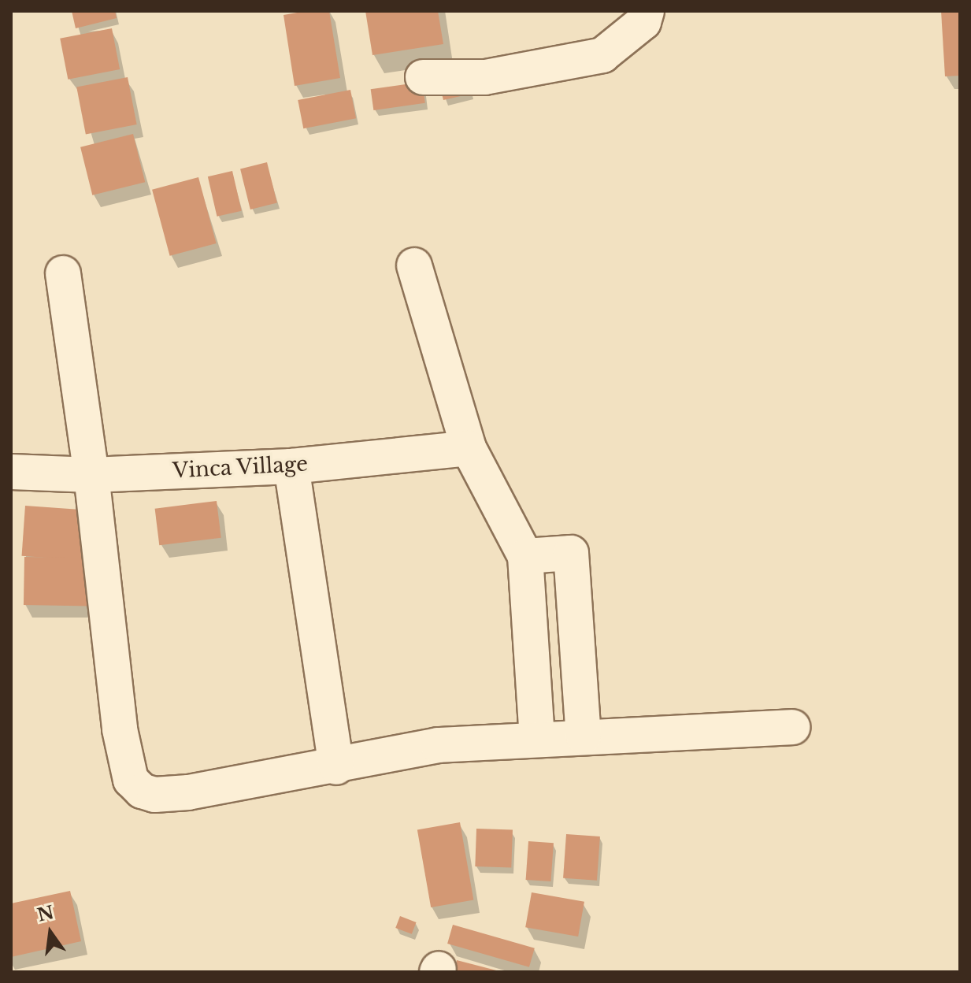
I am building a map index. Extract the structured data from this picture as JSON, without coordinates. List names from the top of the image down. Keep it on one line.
{"streets":{"street":["Vinca Village"]},"north":"top"}
